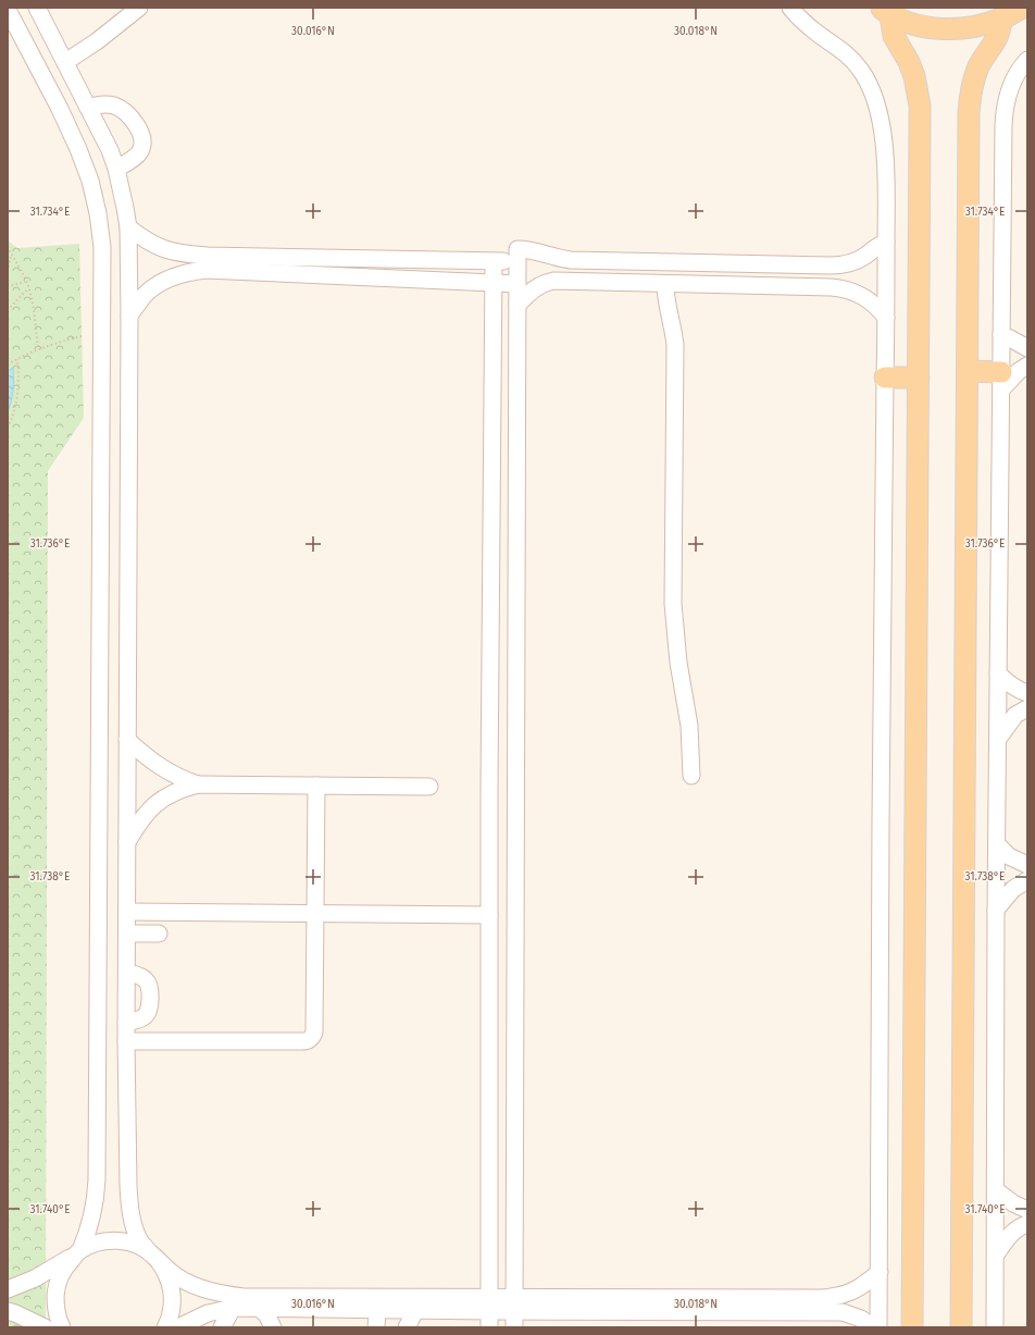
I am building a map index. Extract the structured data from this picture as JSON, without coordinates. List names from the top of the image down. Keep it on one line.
{"coordinates":["30.016°N","30.018°N","31.734°E","31.736°E","31.738°E","31.740°E"]}
